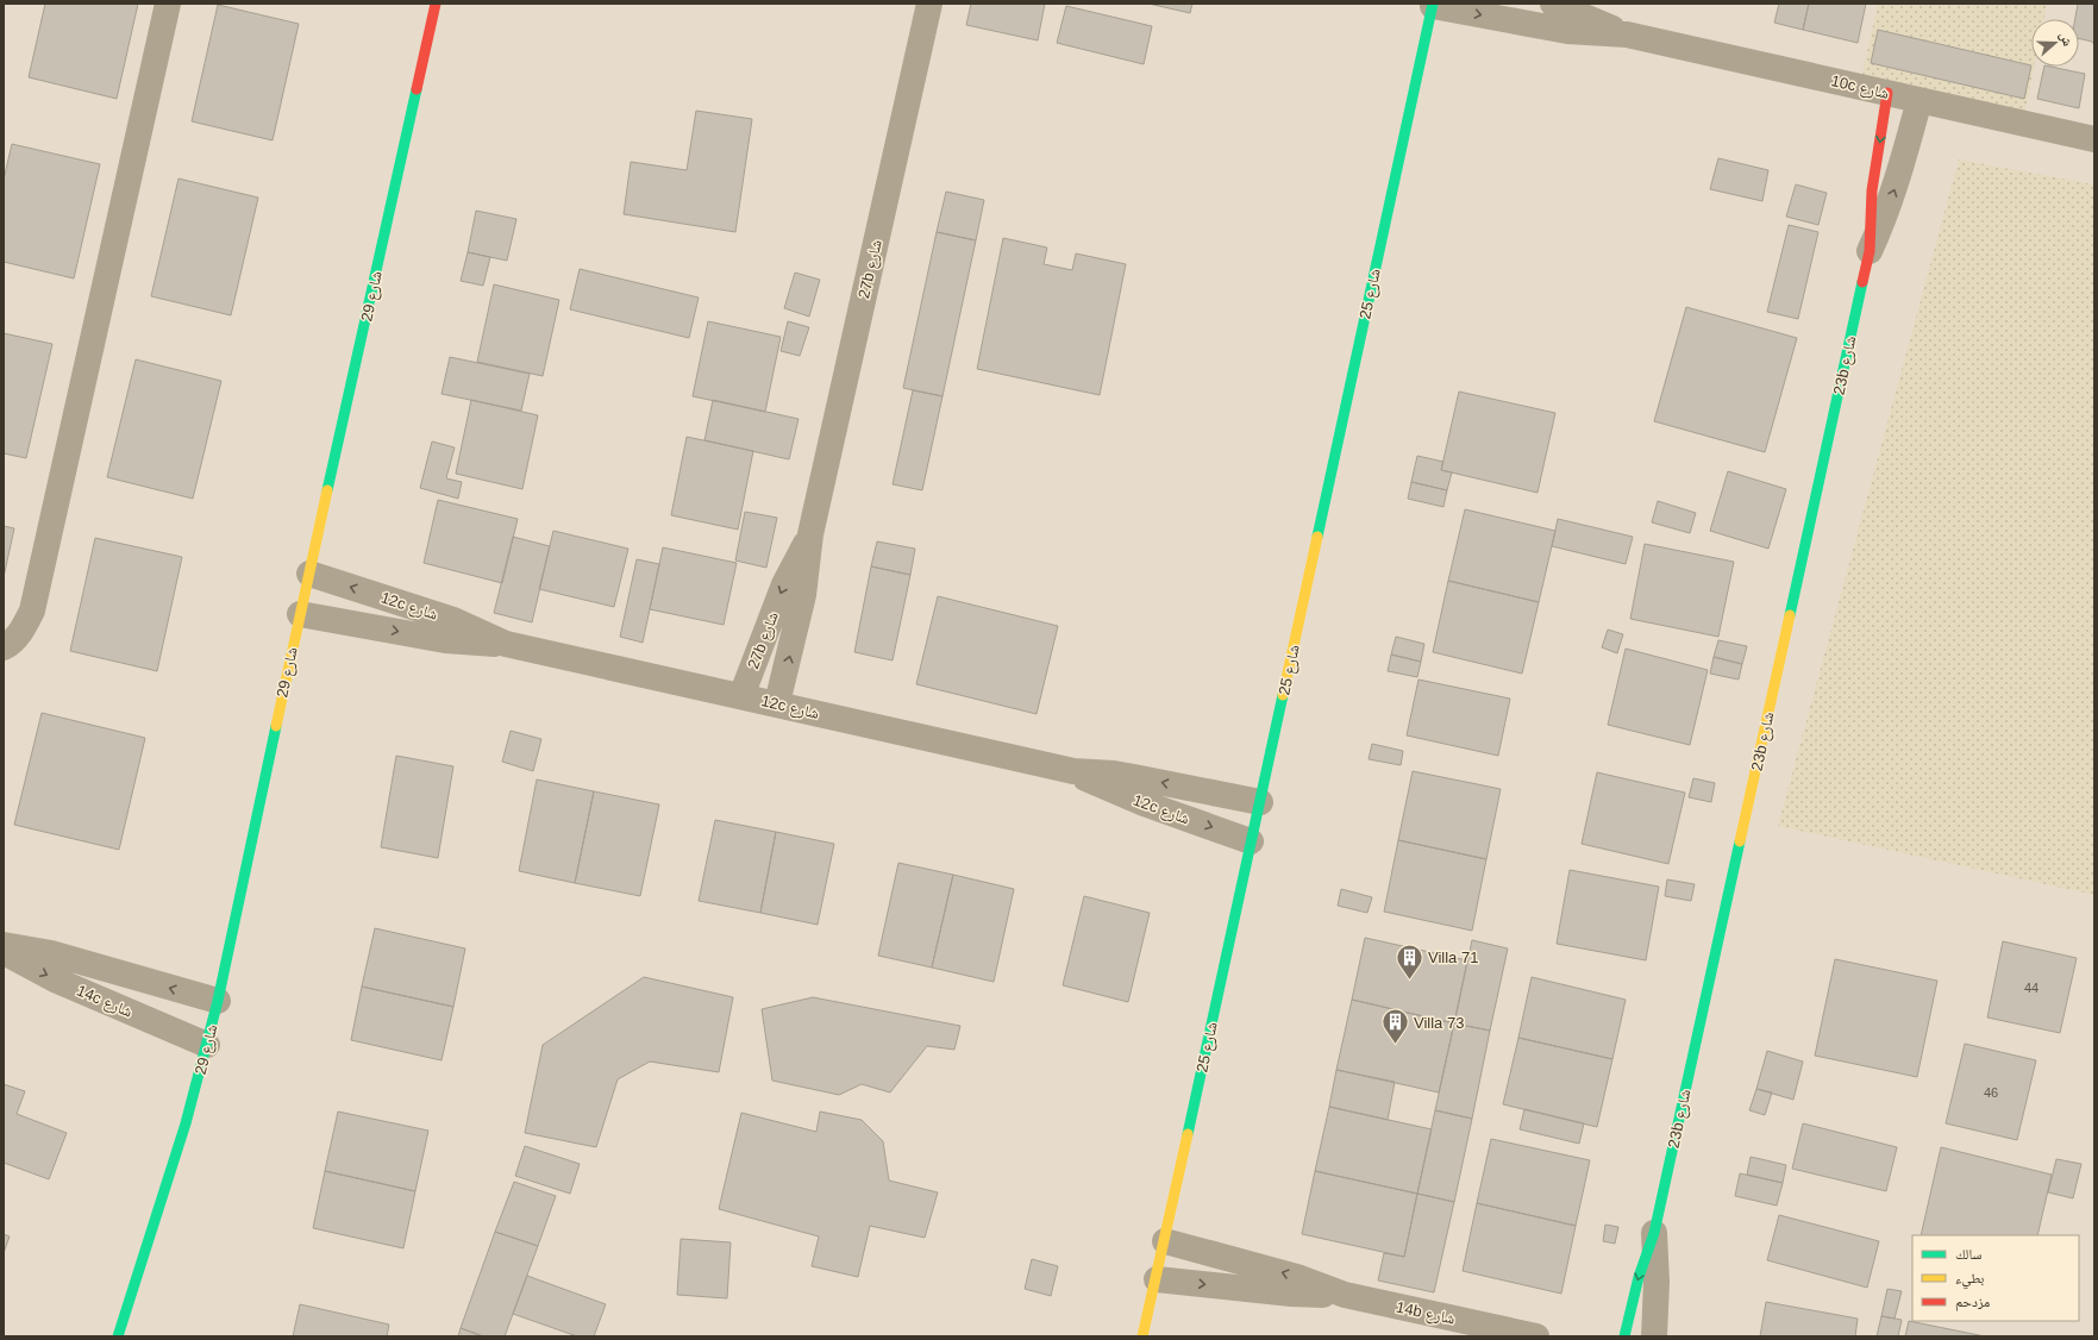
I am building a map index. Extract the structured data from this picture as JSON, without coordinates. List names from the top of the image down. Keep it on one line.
{"streets":{"street":["10c شارع","27b شارع","شارع 25","شارع 29","23b شارع","12c شارع","14c شارع","14b شارع"]},"crossings":[["10c شارع","شارع 25"],["10c شارع","23b شارع"],["27b شارع","12c شارع"],["شارع 25","12c شارع"],["شارع 25","14b شارع"],["شارع 29","12c شارع"],["شارع 29","14c شارع"]],"places":{"building":["Villa 71","Villa 73"]},"house_numbers":["44","46"],"legend":["سالك","بطيء","مزدحم"],"north":"right"}
